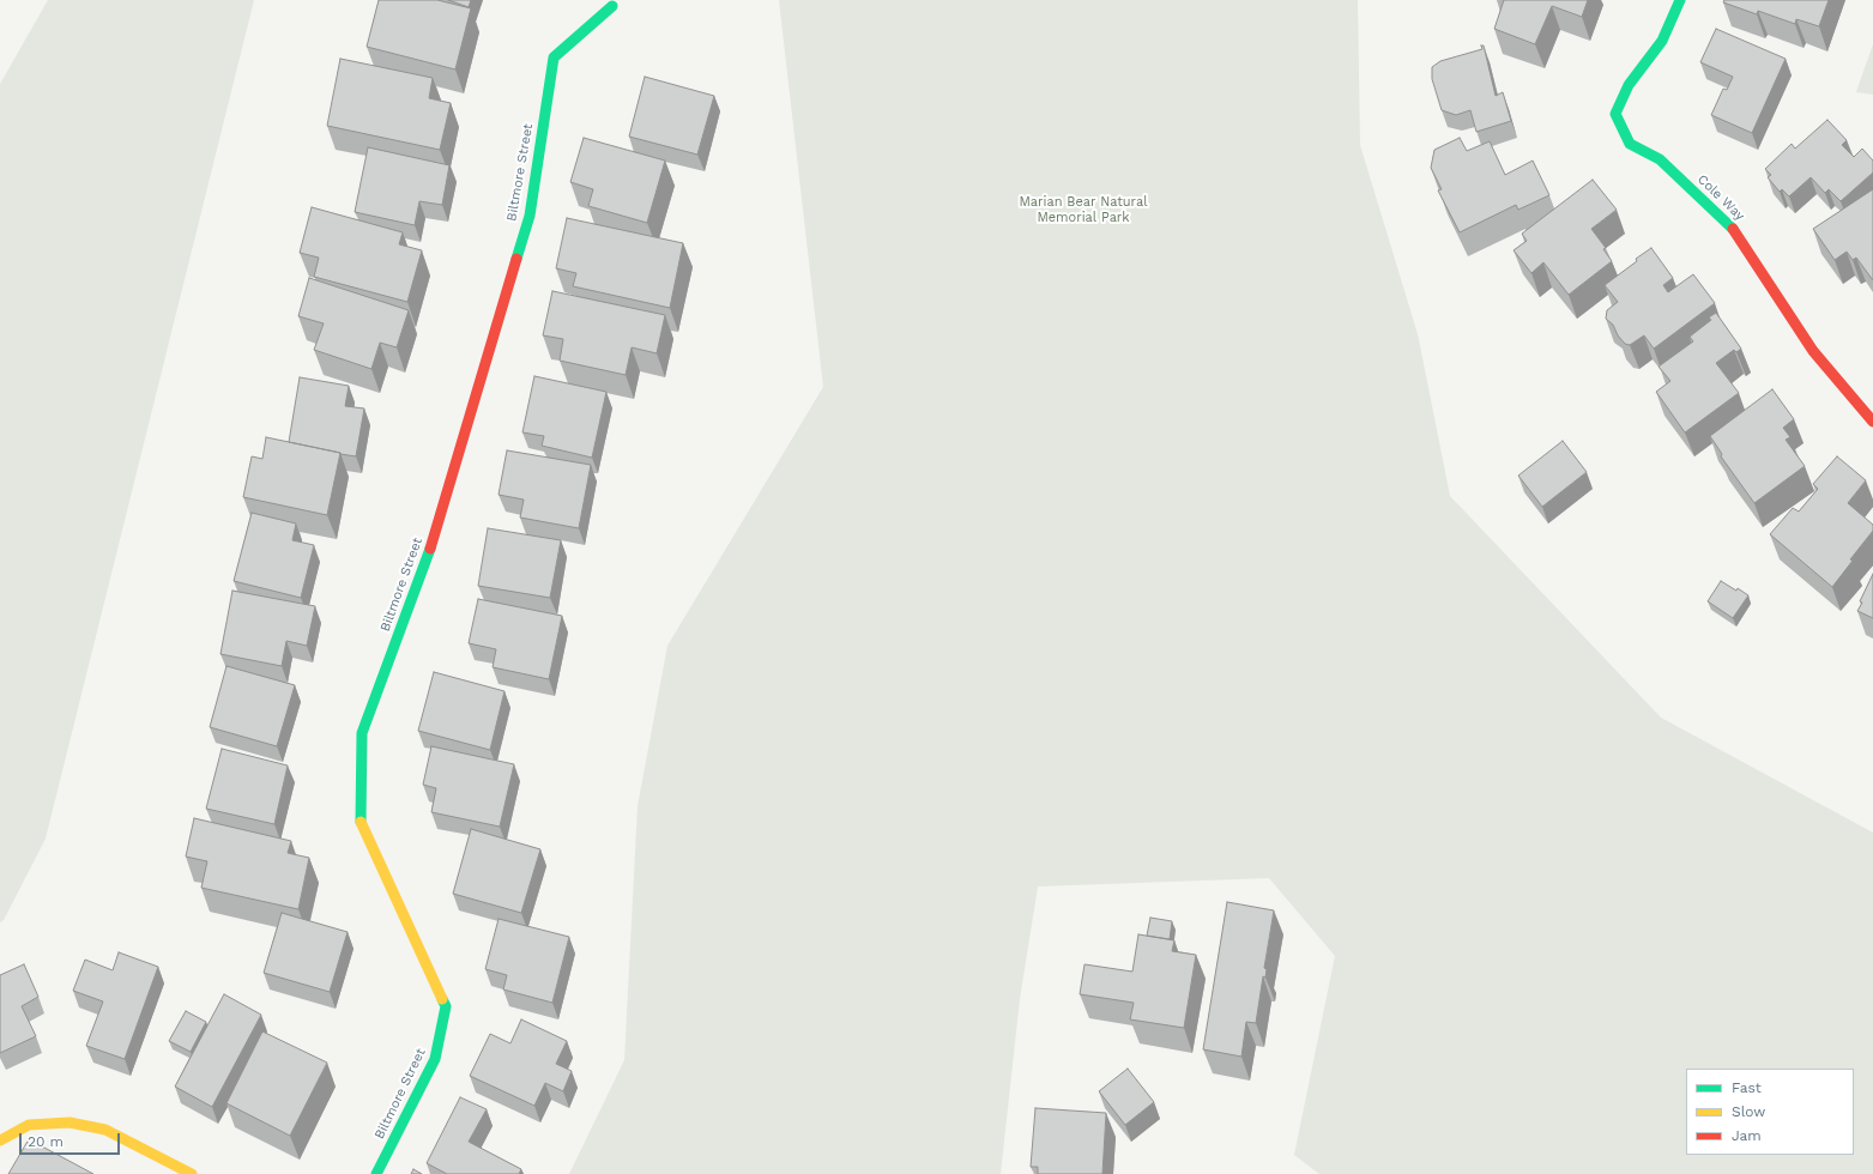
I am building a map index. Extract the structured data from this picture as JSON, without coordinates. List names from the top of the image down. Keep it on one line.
{"streets":{"street":["Biltmore Street","Cole Way"]},"parks":["Marian Bear Natural Memorial Park"],"legend":["Fast","Slow","Jam"],"scale_bar":"20 m"}
